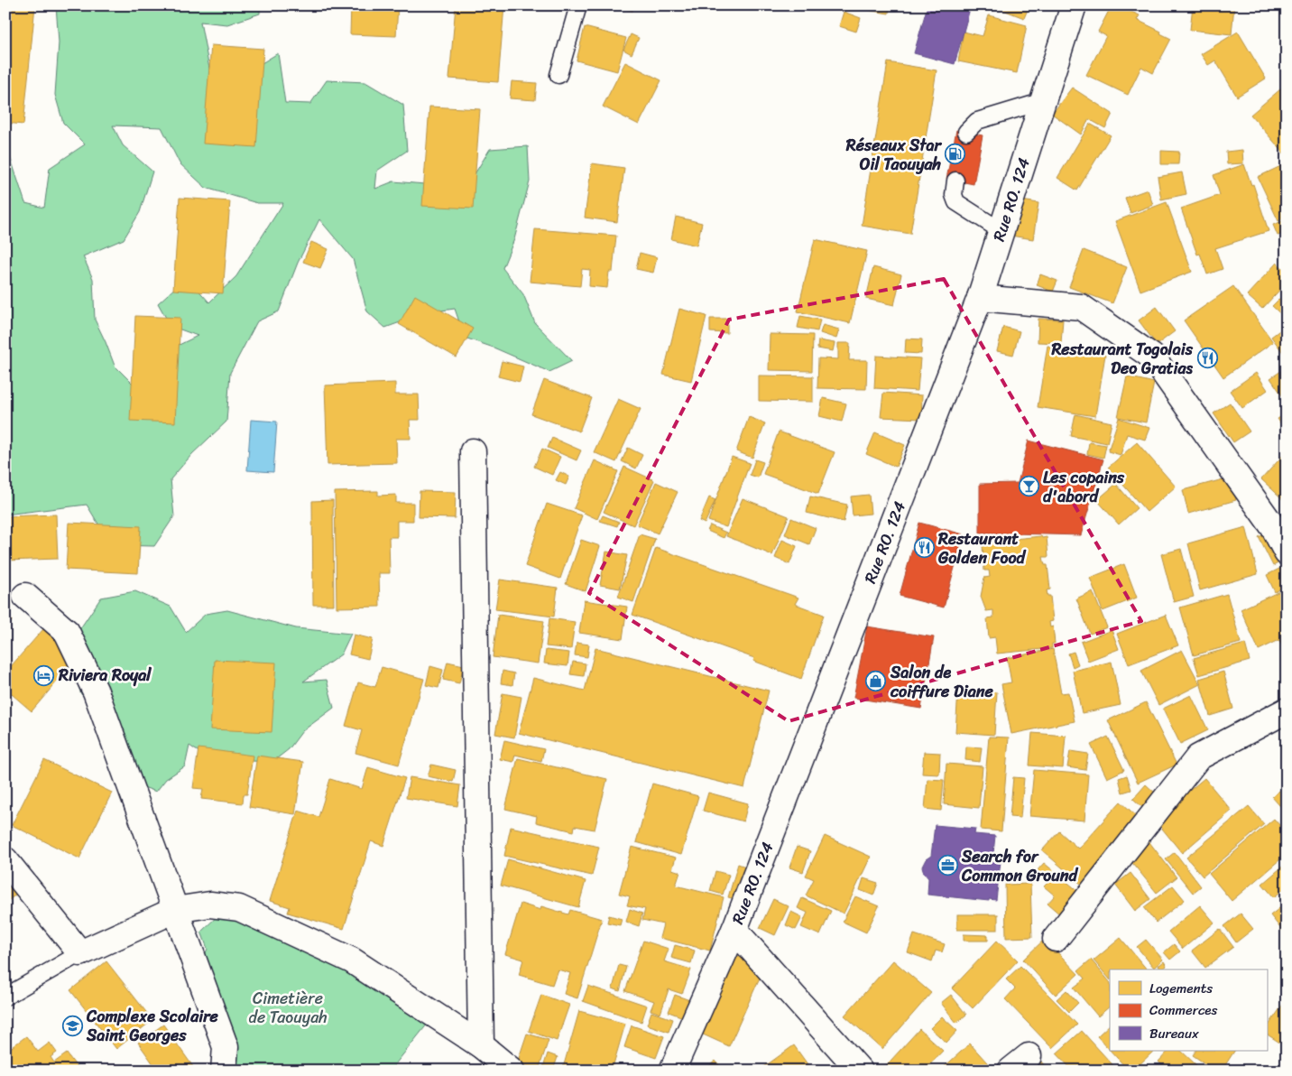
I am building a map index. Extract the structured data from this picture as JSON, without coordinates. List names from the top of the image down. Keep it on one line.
{"streets":{"street":["Rue RO. 124"]},"parks":["Cimetière de Taouyah"],"places":{"fuel station":["Réseaux Star Oil Taouyah"],"restaurant":["Restaurant Togolais Deo Gratias","Restaurant Golden Food"],"bar":["Les copains d'abord"],"hotel":["Riviera Royal"],"shop":["Salon de coiffure Diane"],"office":["Search for Common Ground"],"school or university":["Complexe Scolaire Saint Georges"]},"legend":["Logements","Commerces","Bureaux"]}
